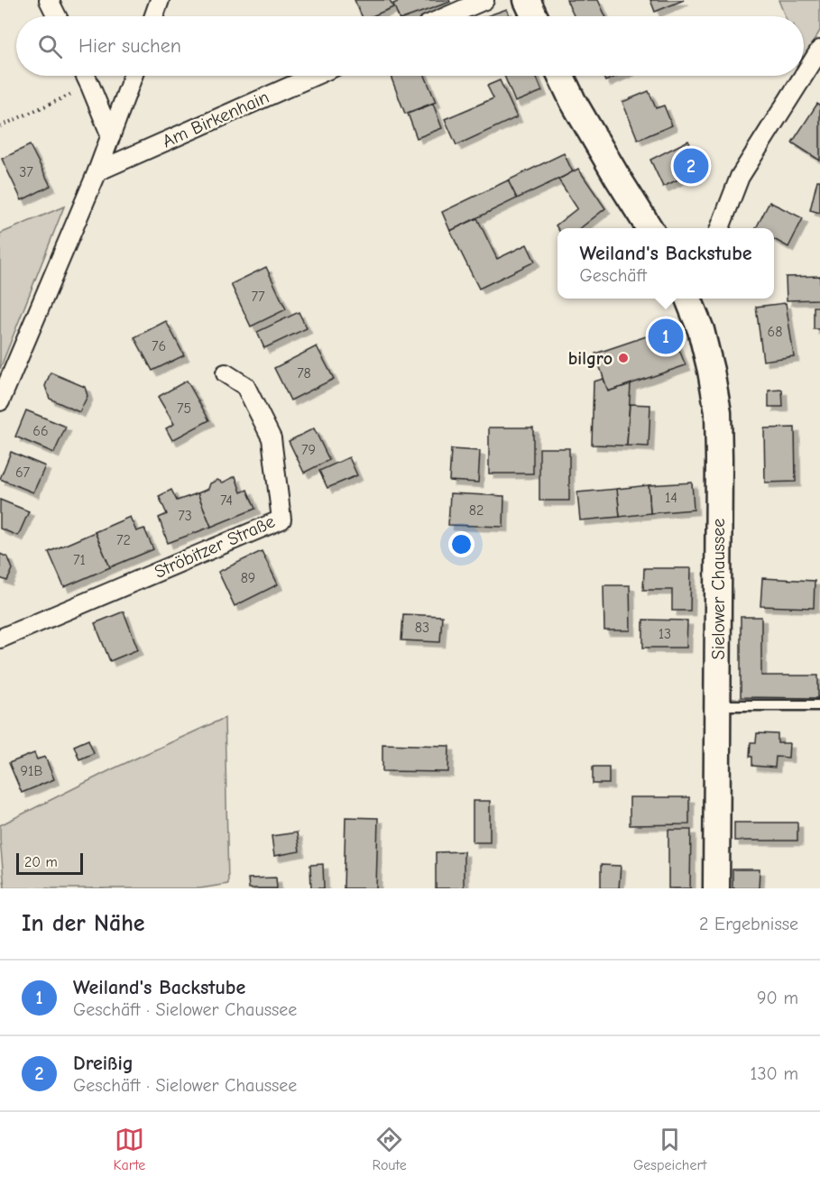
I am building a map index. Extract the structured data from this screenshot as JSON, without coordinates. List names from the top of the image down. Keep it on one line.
{"streets":{"main road":["Sielower Chaussee"],"street":["Am Birkenhain","Ströbitzer Straße"]},"places":["bilgro"],"house_numbers":["37","77","68","76","78","75","66","79","67","14","74","82","73","72","71","89","83","13","91B"],"scale_bar":"20 m","page":{"search":"Hier suchen","pins":["2","1"],"popup":["Weiland's Backstube","Geschäft"],"scale":"20 m","heading":["In der Nähe","2 Ergebnisse"],"list":[{"mark":"1","name":"Weiland's Backstube","note":"Geschäft · Sielower Chaussee","value":"90 m"},{"mark":"2","name":"Dreißig","note":"Geschäft · Sielower Chaussee","value":"130 m"}],"nav":["Karte","Route","Gespeichert"]}}
